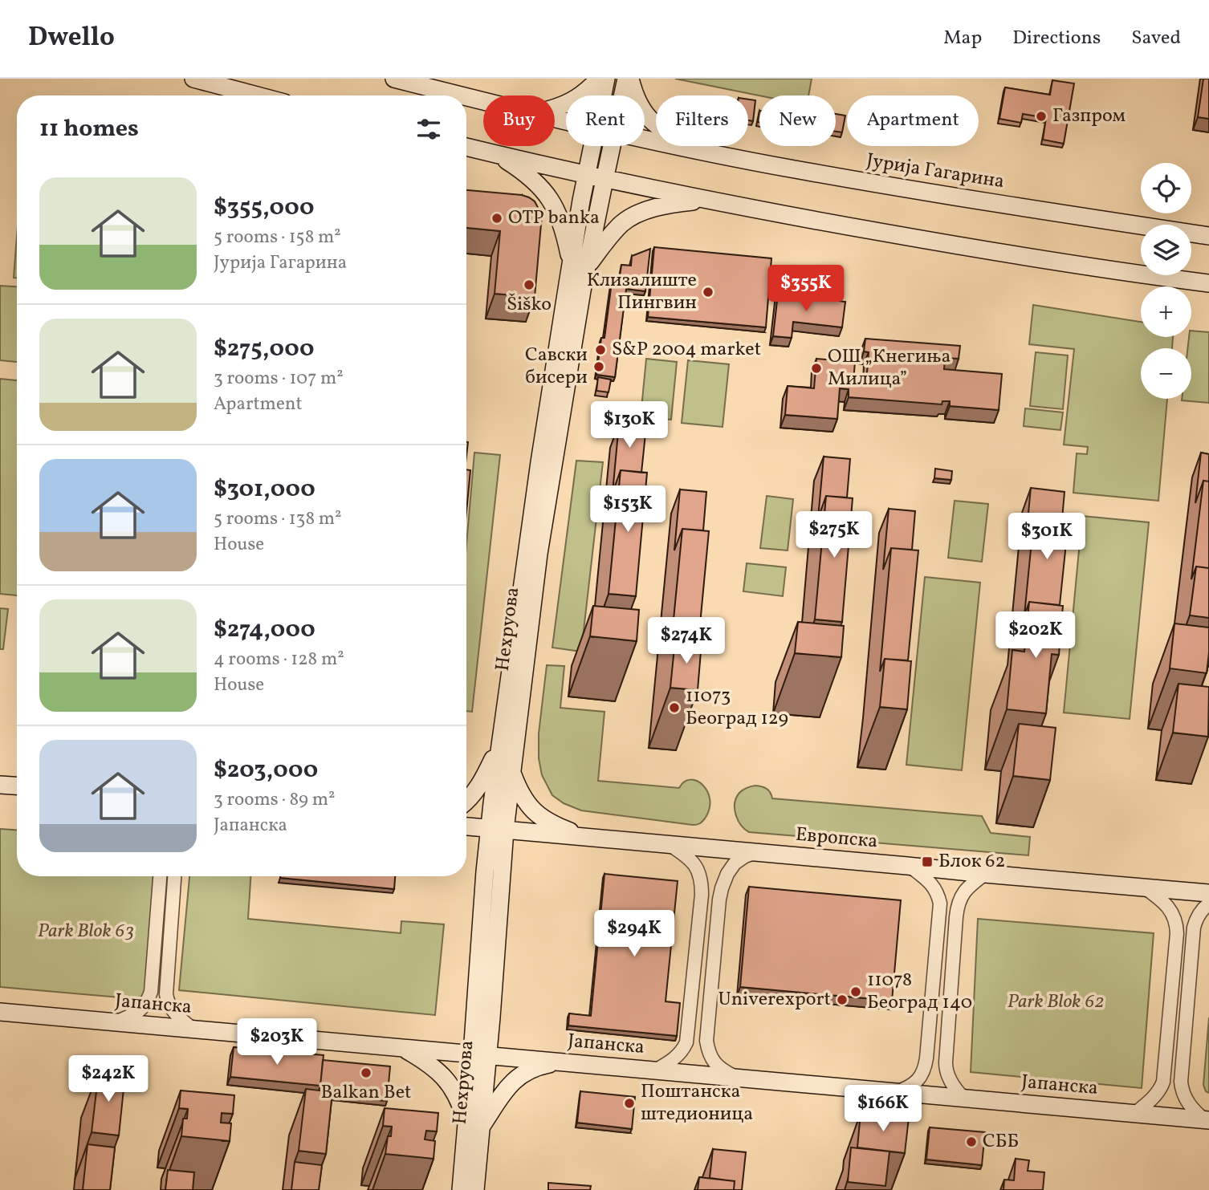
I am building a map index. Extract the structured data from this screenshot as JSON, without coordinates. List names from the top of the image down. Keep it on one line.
{"streets":{"street":["Јурија Гагарина","Нехруова","Европска","Јапанска"]},"crossings":[["Нехруова","Европска"],["Нехруова","Јапанска"]],"parks":["Park Blok 63","Park Blok 62"],"places":{"other":["Газпром","OTP banka","Šiško","Клизалиште Пингвин","S&P 2004 market","Савски бисери","ОШ „Кнегиња Милица”","11073 Београд 129","11078 Београд 140","Univerexport","Balkan Bet","Поштанска штедионица","СББ"],"transit":["Блок 62"]},"page":{"header":"Dwello","nav":["Map","Directions","Saved"],"chip":["Buy","Rent","Filters","New","Apartment"],"heading":"11 homes","map_buttons":["+","−"],"list":[{"name":"$355,000","note":"5 rooms · 158 m² · Јурија Гагарина"},{"name":"$275,000","note":"3 rooms · 107 m² · Apartment"},{"name":"$301,000","note":"5 rooms · 138 m² · House"},{"name":"$274,000","note":"4 rooms · 128 m² · House"},{"name":"$203,000","note":"3 rooms · 89 m² · Јапанска"}],"price":["$355K","$130K","$153K","$275K","$301K","$202K","$274K","$294K","$203K","$242K","$166K"]}}
